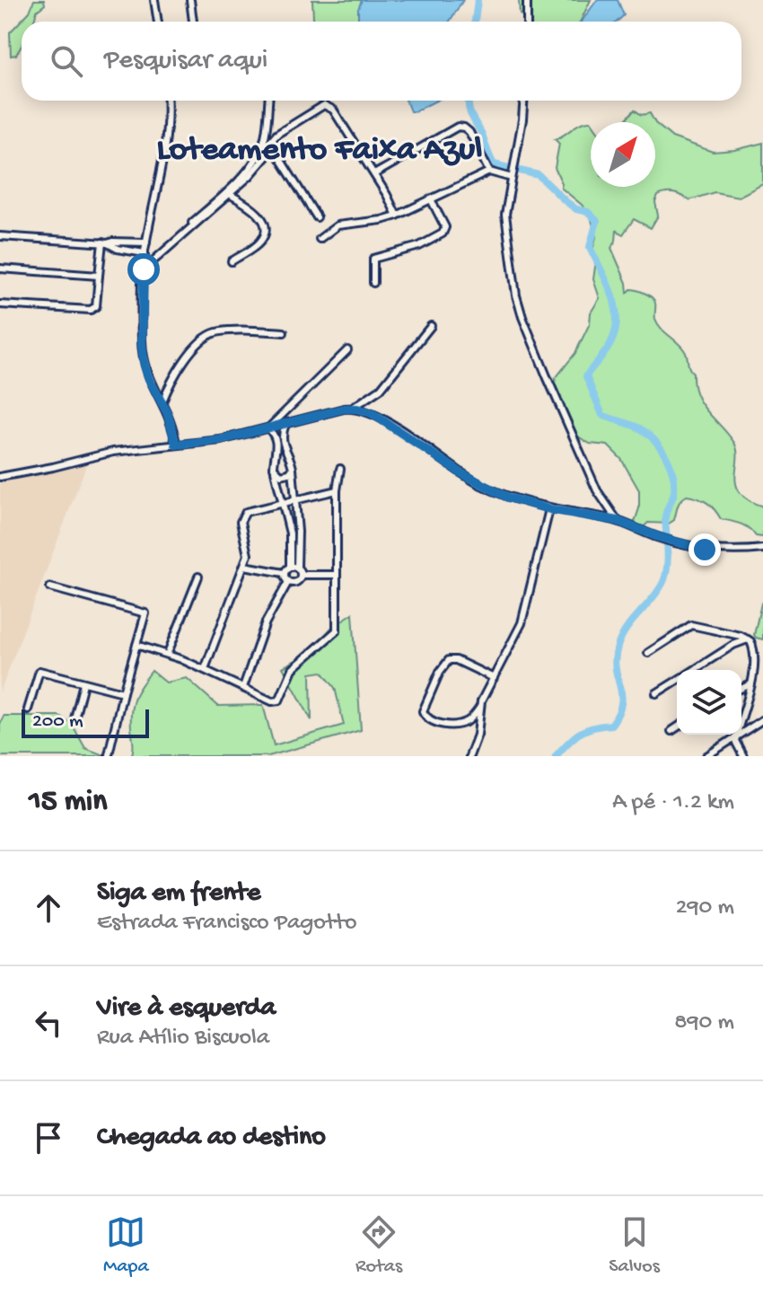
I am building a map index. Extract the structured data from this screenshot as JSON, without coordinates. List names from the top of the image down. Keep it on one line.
{"districts":["Loteamento Faixa Azul"],"scale_bar":"200 m","north":"top right","page":{"search":"Pesquisar aqui","scale":"200 m","heading":["15 min","A pé · 1.2 km"],"list":[["Siga em frente","Estrada Francisco Pagotto","290 m"],["Vire à esquerda","Rua Atílio Biscuola","890 m"],"Chegada ao destino"],"nav":["Mapa","Rotas","Salvos"]}}
